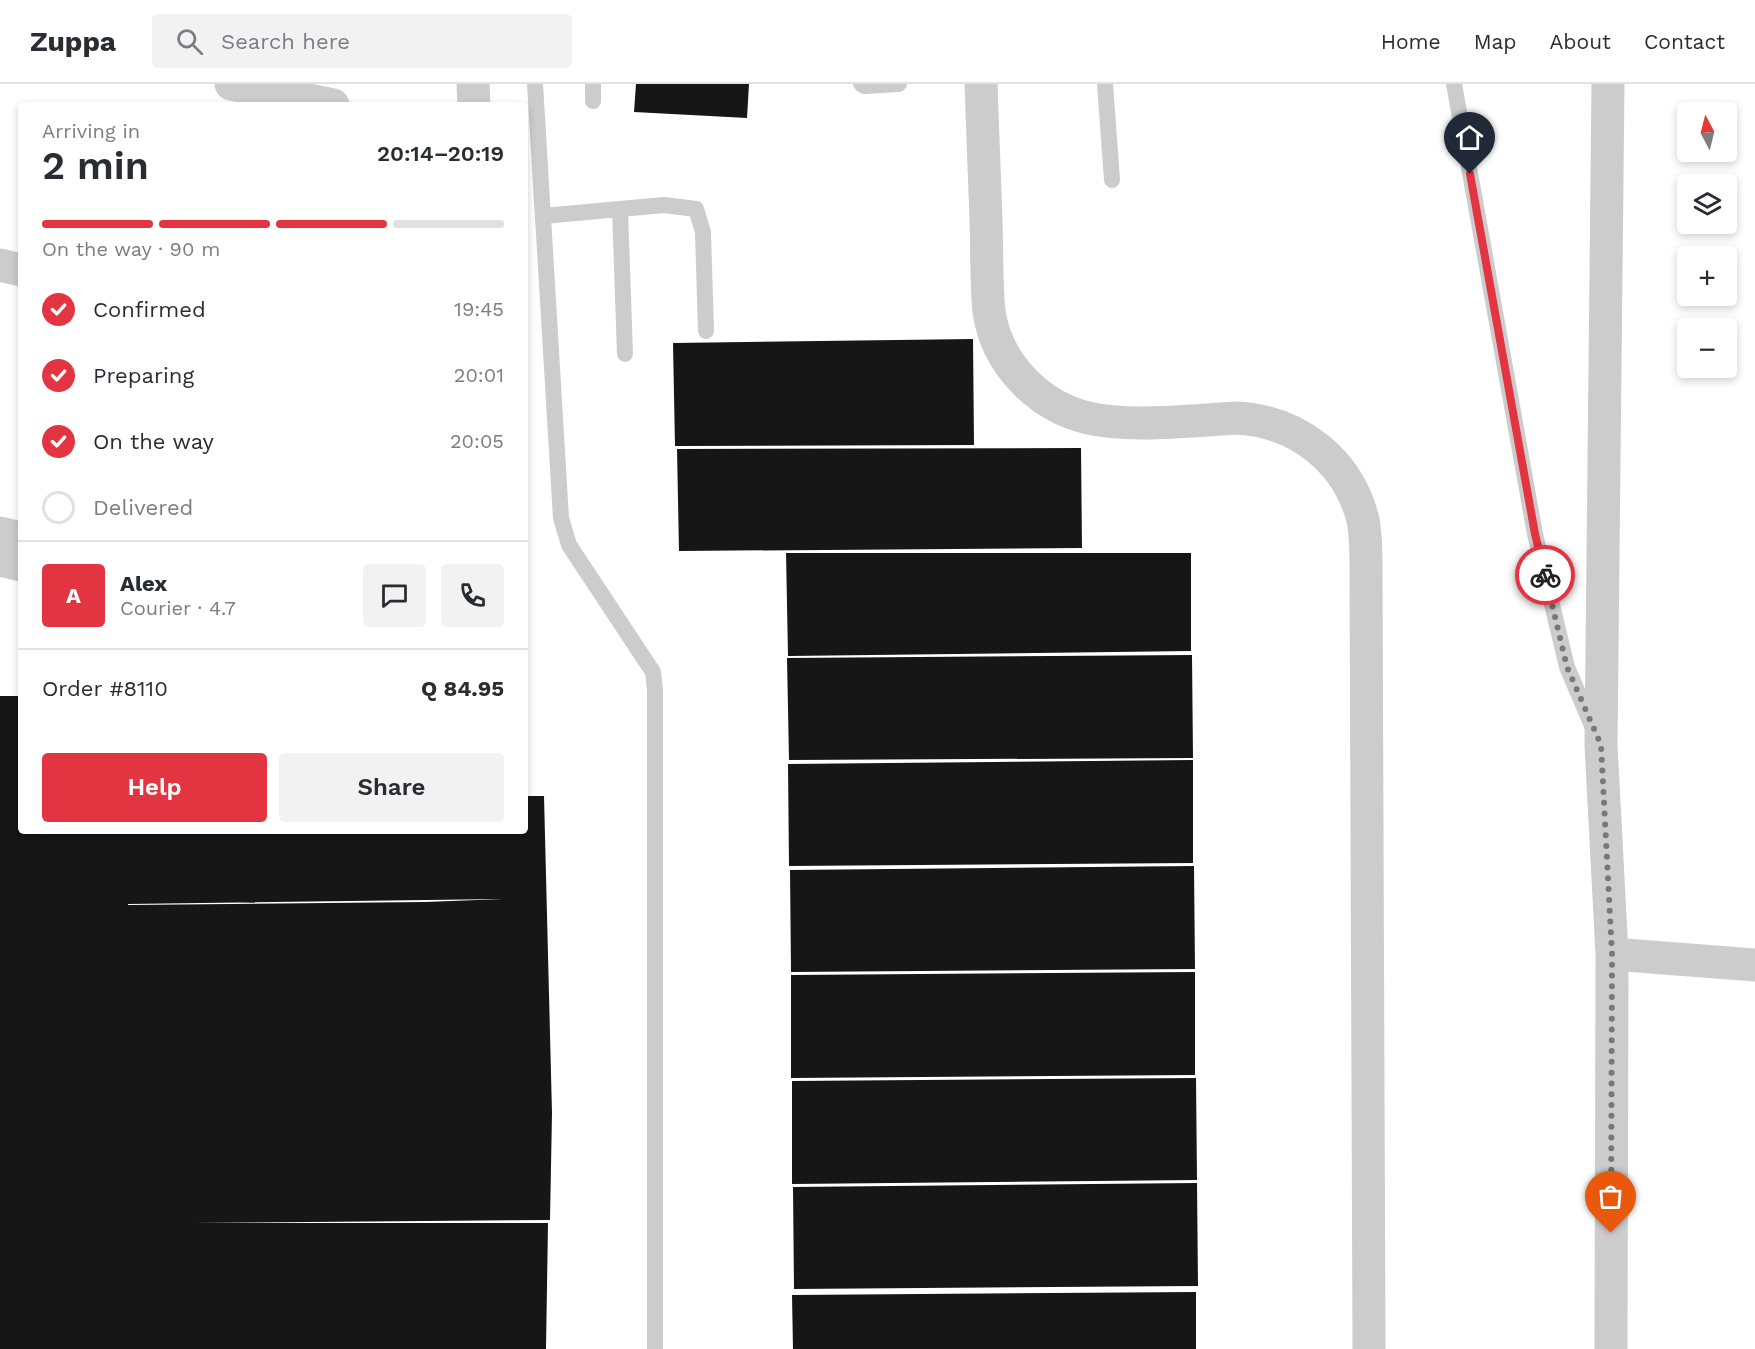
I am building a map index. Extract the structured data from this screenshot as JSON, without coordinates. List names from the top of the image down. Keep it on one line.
{"north":"top","page":{"header":"Zuppa","search":"Search here","nav":["Home","Map","About","Contact"],"map_buttons":["+","−"],"heading":["2 min","Arriving in","20:14–20:19"],"panel":["Alex","Courier · 4.7","Order #8110","Q 84.95"],"bar":"On the way · 90 m","list":[["Confirmed","19:45"],["Preparing","20:01"],["On the way","20:05"],"Delivered"],"round":"A","buttons":["Help","Share"]}}
